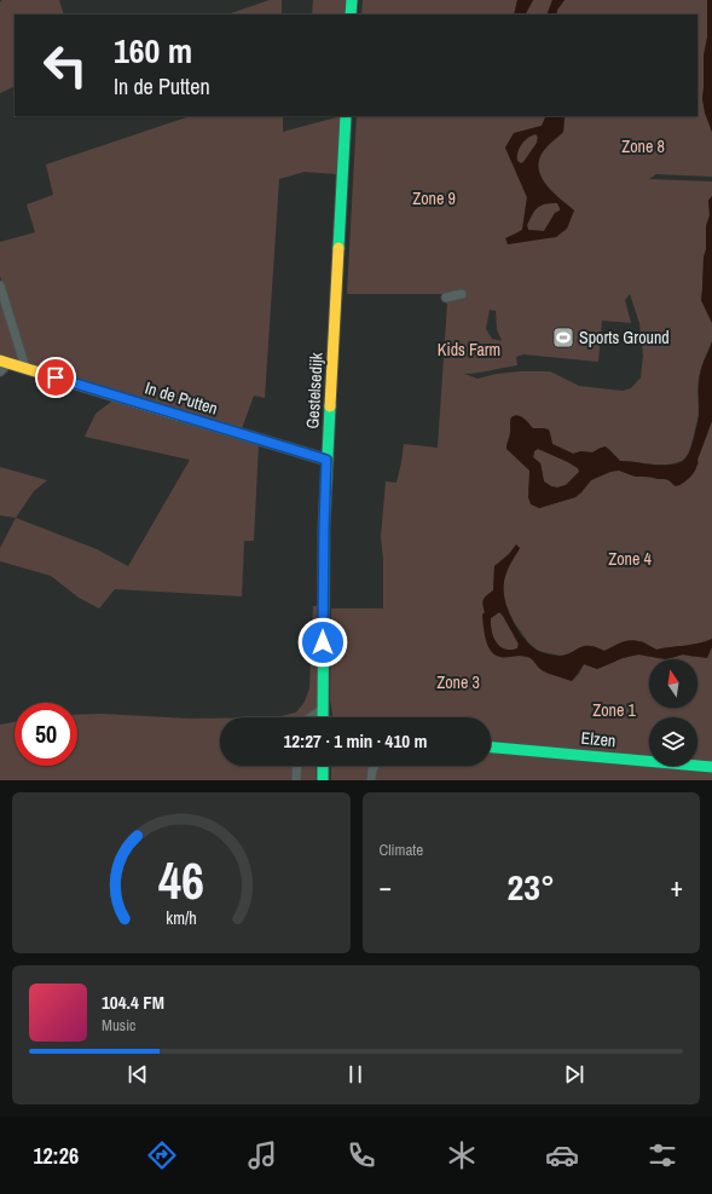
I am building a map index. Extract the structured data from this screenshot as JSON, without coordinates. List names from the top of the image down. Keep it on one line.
{"streets":{"main road":["Gestelsedijk","In de Putten","Elzen"]},"crossings":[["Gestelsedijk","In de Putten"]],"parks":["Zone 8","Zone 9","Kids Farm","Zone 4","Zone 3","Zone 1"],"places":{"sports":["Sports Ground"]},"north":"top","page":{"turn":["160 m","In de Putten"],"limit":"50","trip":"12:27 · 1 min · 410 m","tile":"Climate","heat":["−","23°","+"],"song":["104.4 FM","Music"],"tabs":"12:26","gauge":["46","km/h"]}}
